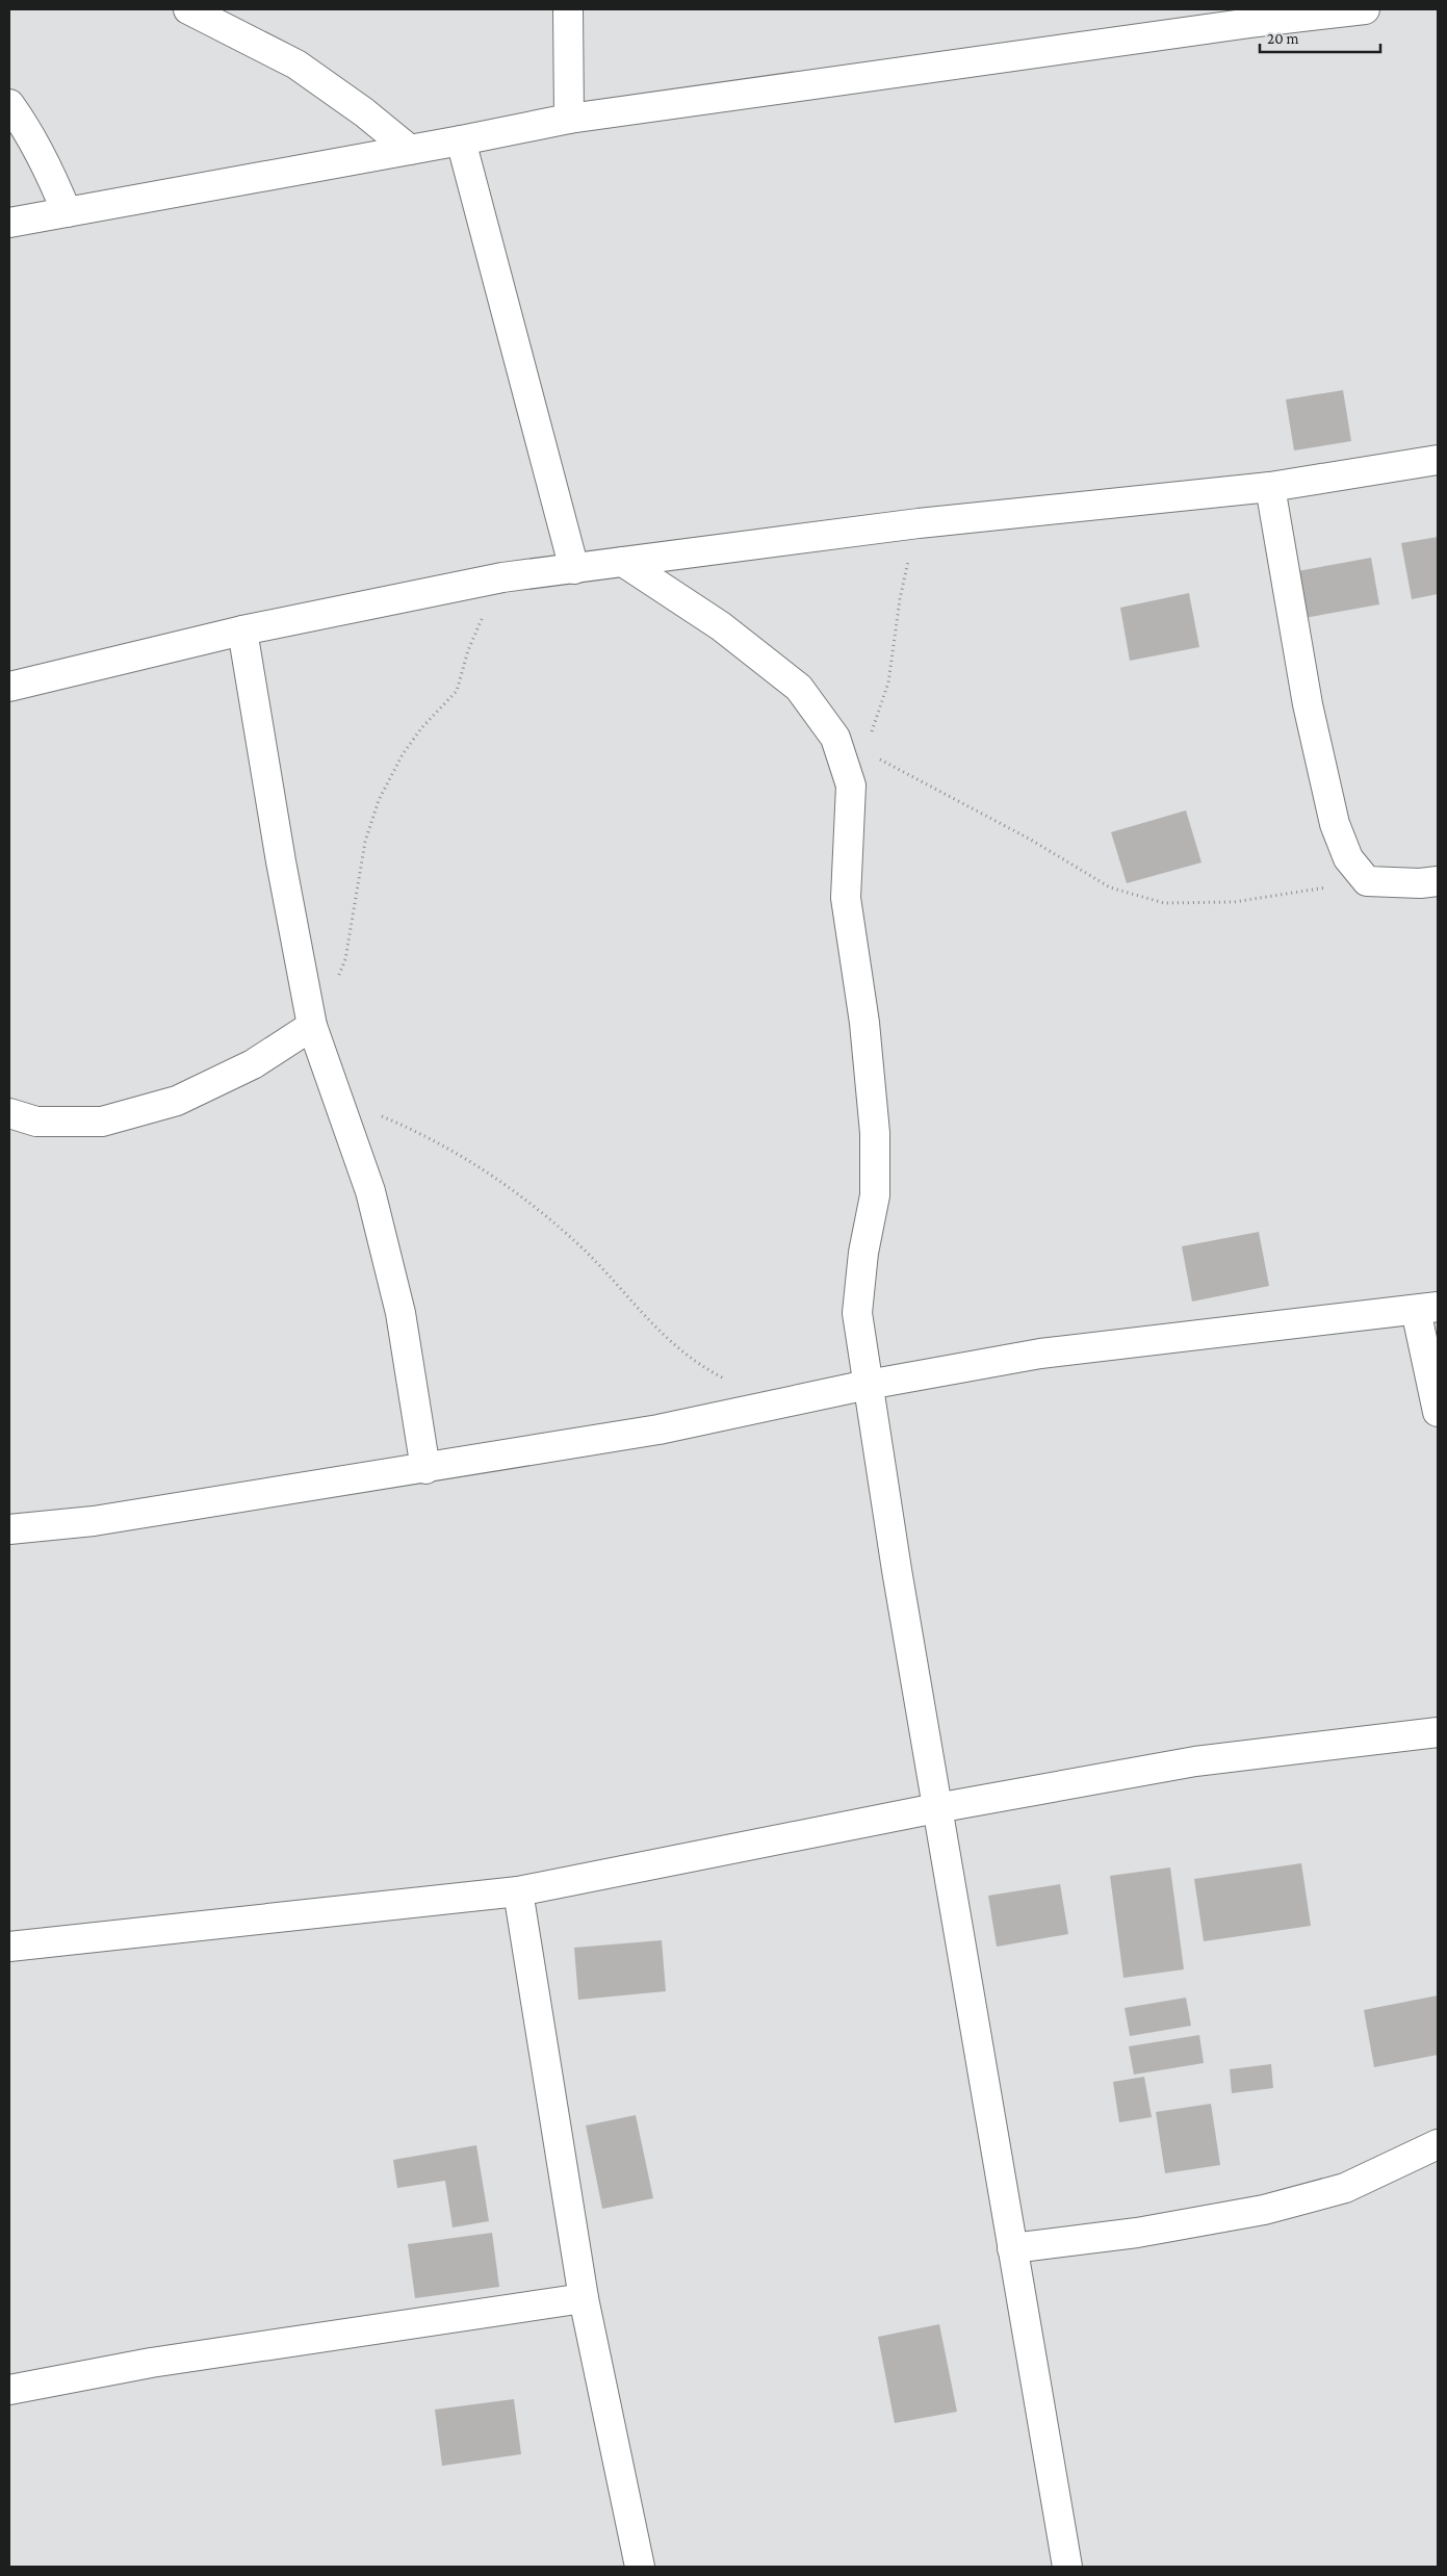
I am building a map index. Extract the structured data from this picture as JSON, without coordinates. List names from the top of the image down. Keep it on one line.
{"scale_bar":"20 m"}
